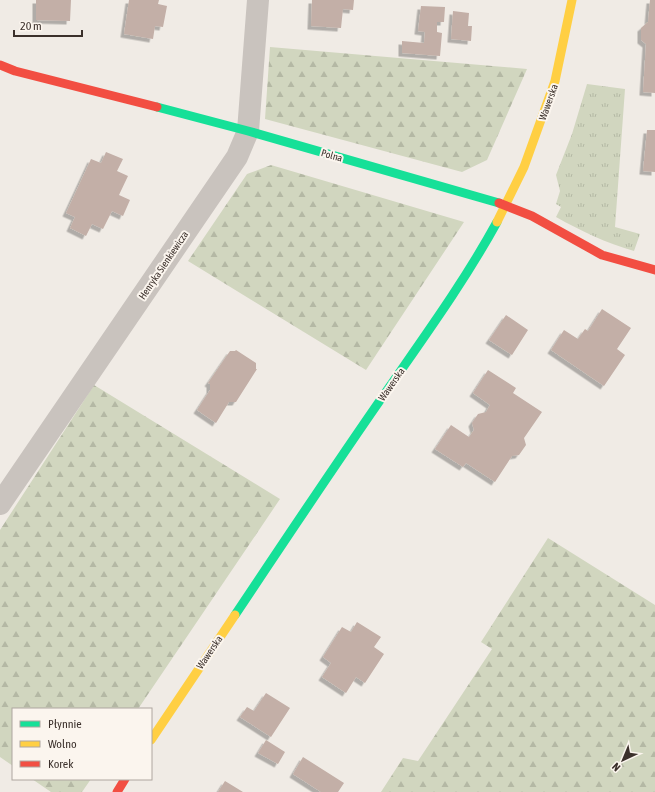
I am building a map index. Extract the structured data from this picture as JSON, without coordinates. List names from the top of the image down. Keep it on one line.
{"streets":{"street":["Wawerska","Polna","Henryka Sienkiewicza"]},"crossings":[["Wawerska","Polna"],["Polna","Henryka Sienkiewicza"]],"legend":["Płynnie","Wolno","Korek"],"scale_bar":"20 m","north":"bottom left"}
